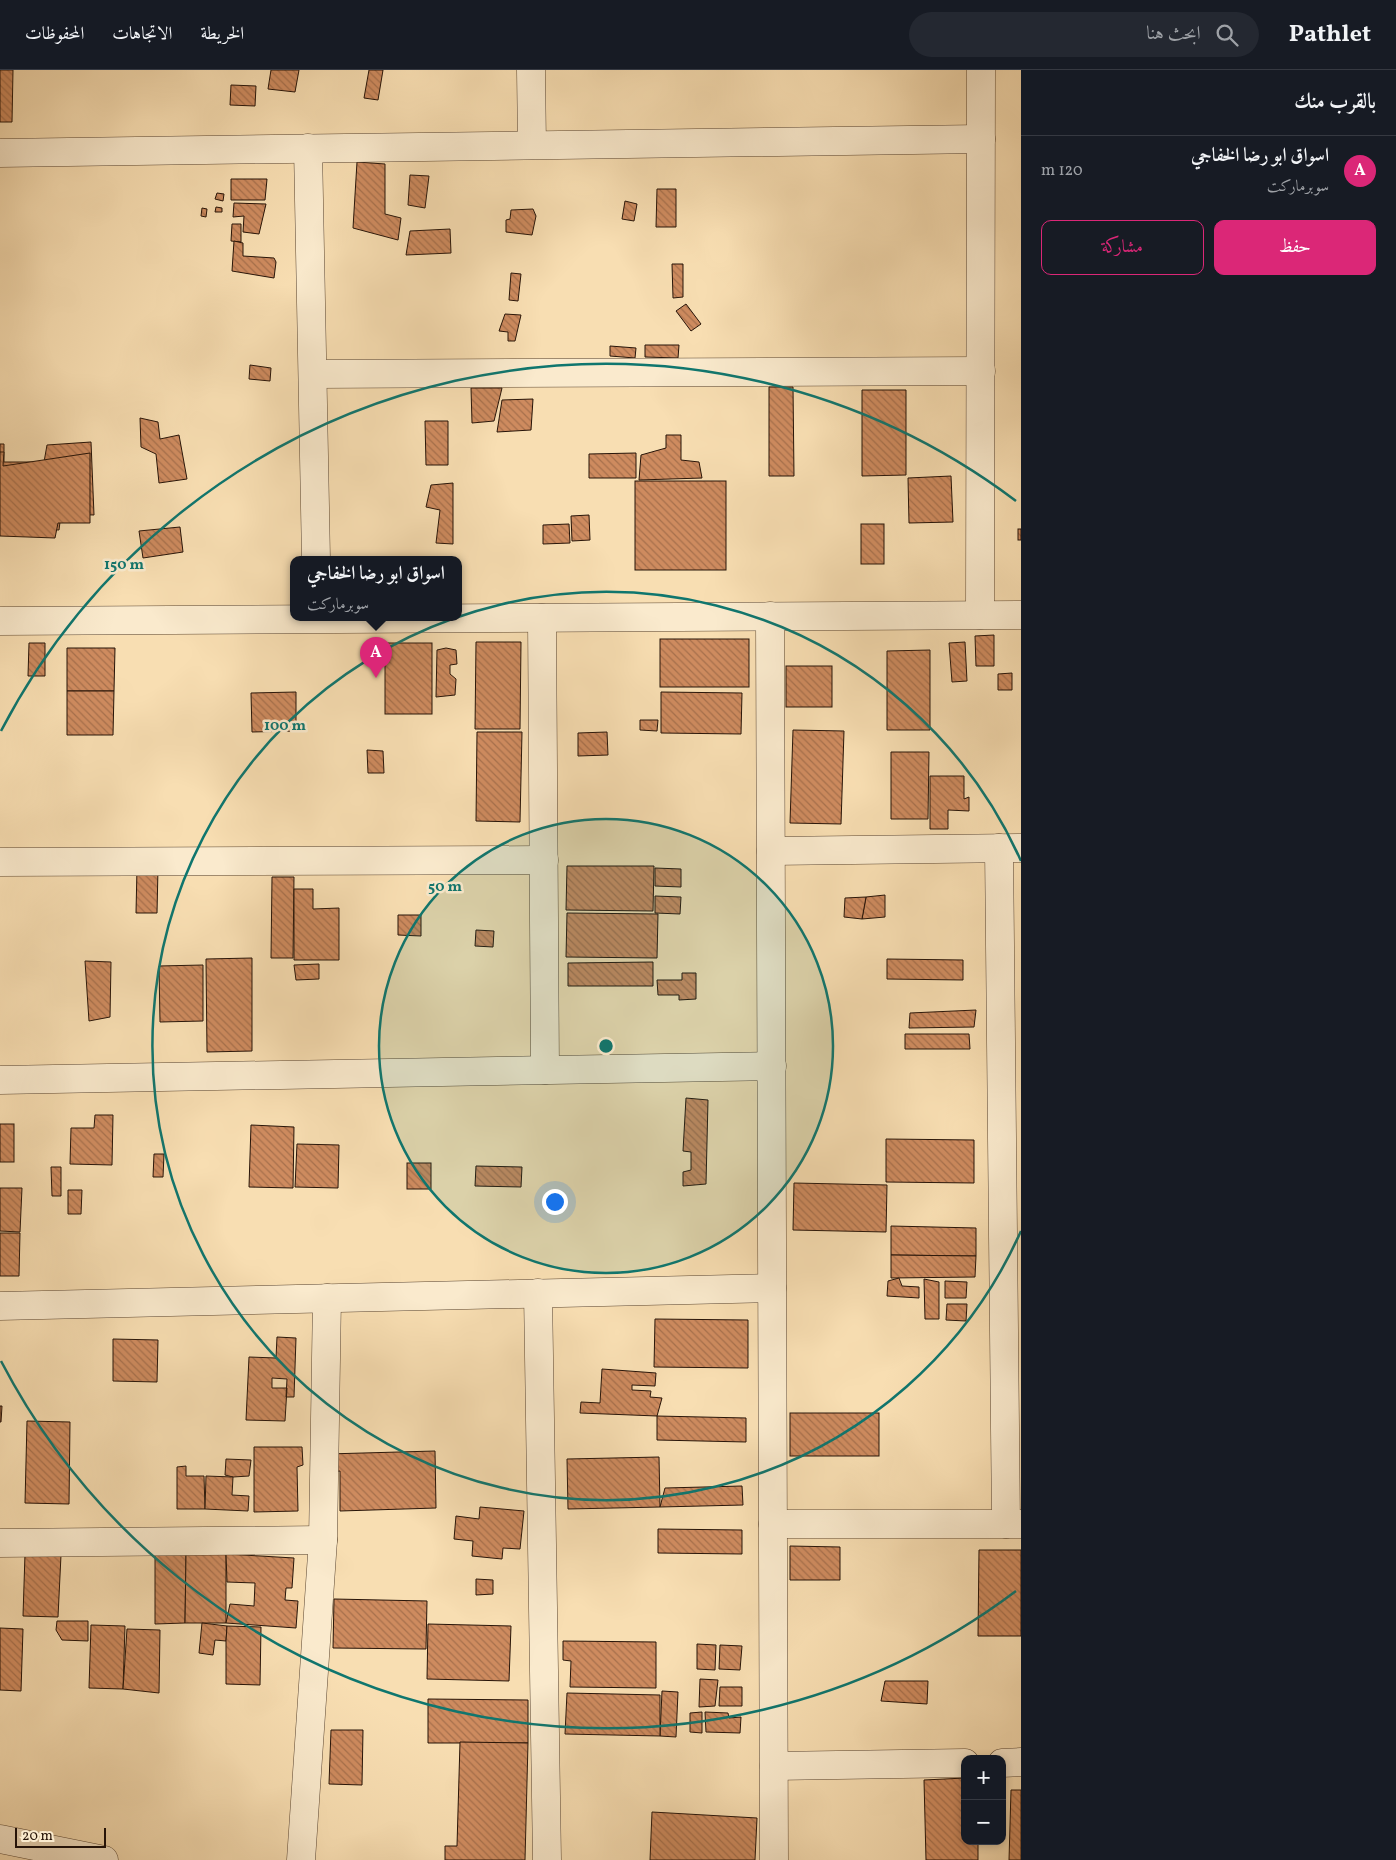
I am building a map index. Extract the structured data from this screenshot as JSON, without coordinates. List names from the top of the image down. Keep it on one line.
{"scale_bar":"20 m","page":{"header":"Pathlet","search":"ابحث هنا","nav":["الخريطة","الاتجاهات","المحفوظات"],"heading":"بالقرب منك","list":[{"mark":"A","name":"اسواق ابو رضا الخفاجي","note":"سوبرماركت","value":"120 m"}],"buttons":["حفظ","مشاركة"],"popup":["اسواق ابو رضا الخفاجي","سوبرماركت"],"pins":"A","map_buttons":["+","−"],"scale":"20 m"},"rings":["150 m","100 m","50 m"]}
